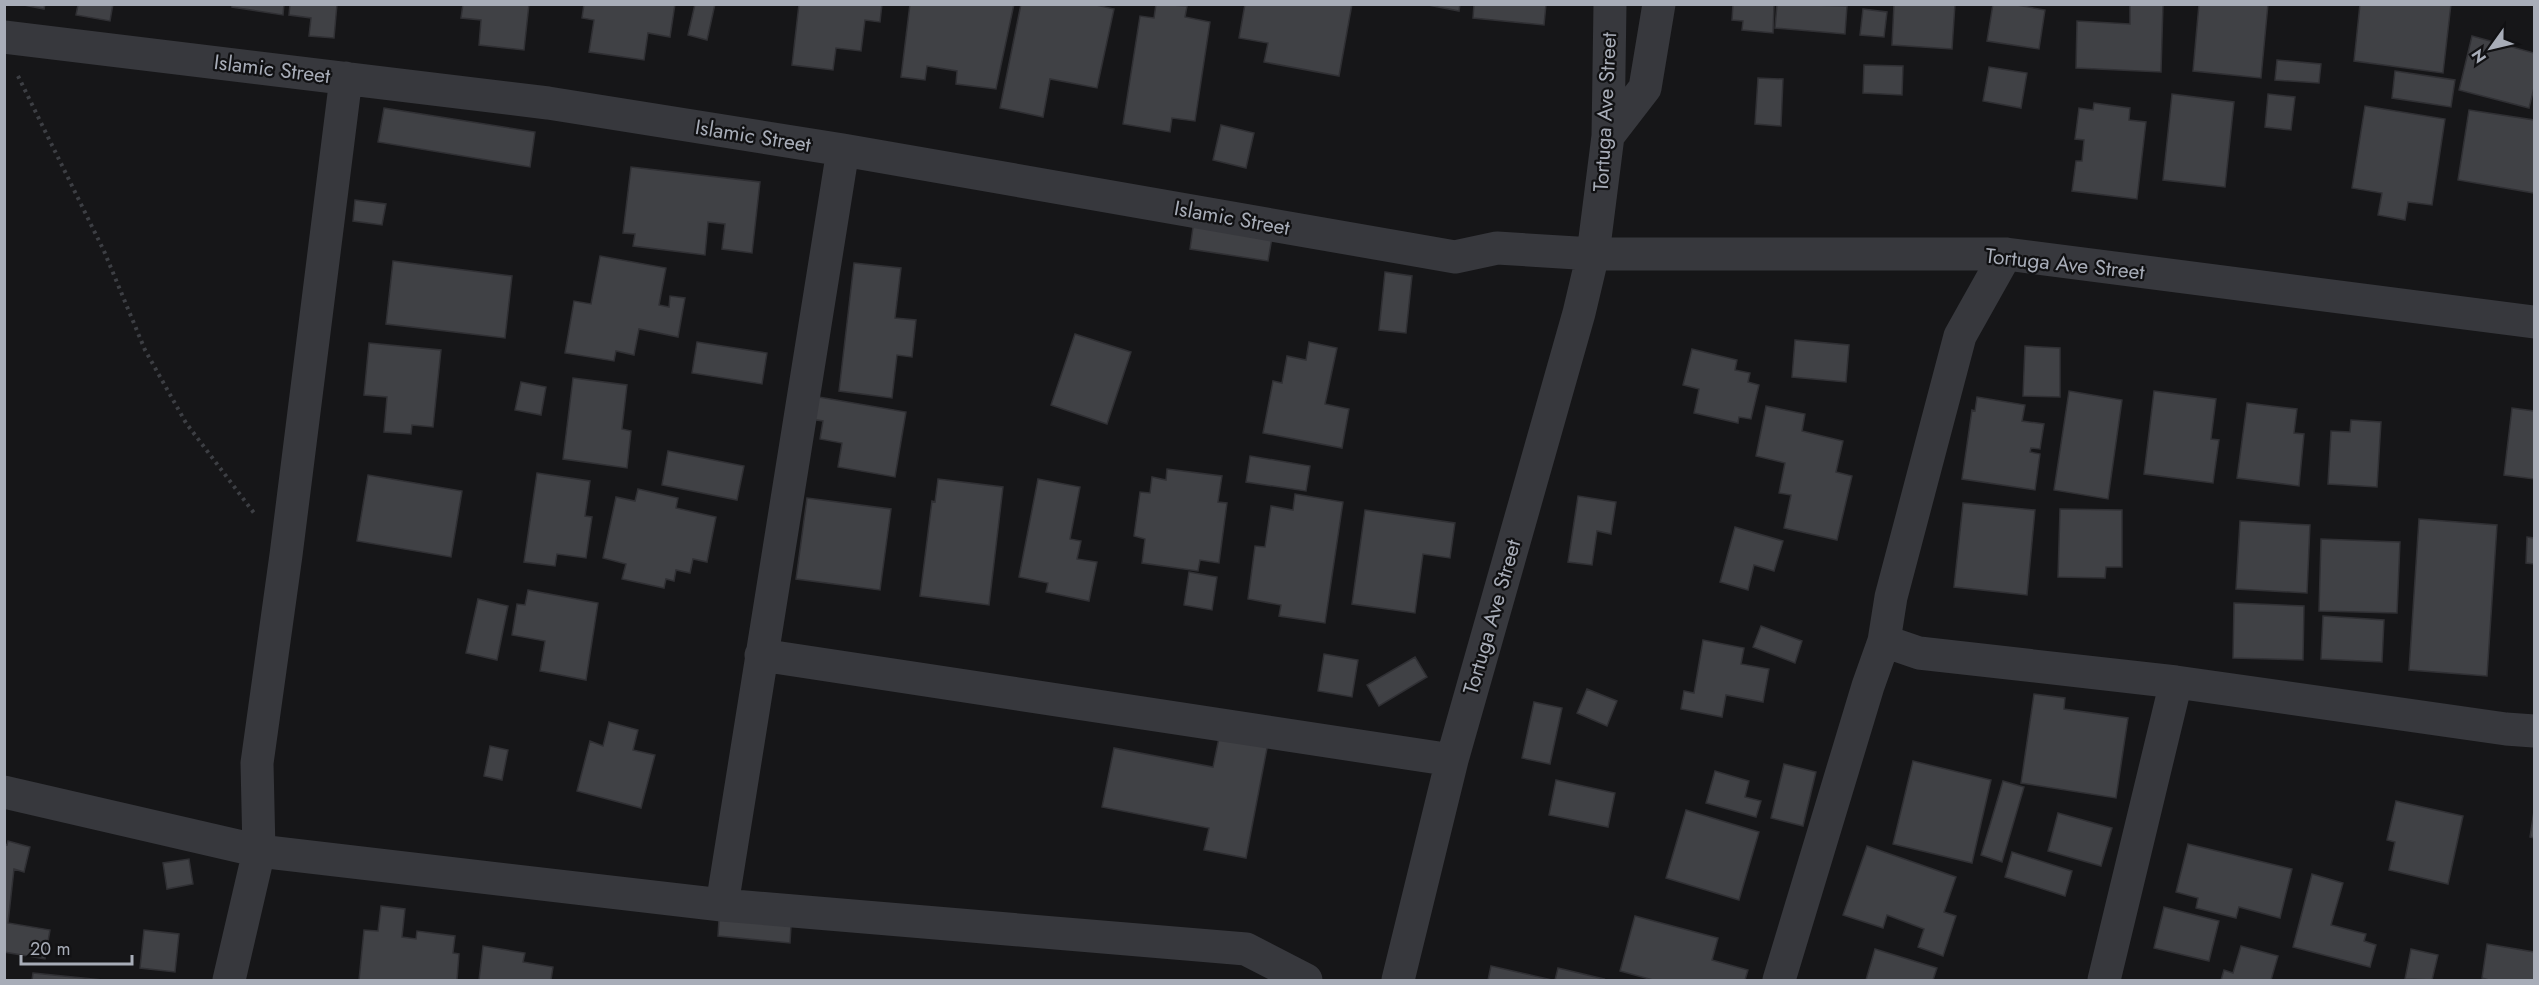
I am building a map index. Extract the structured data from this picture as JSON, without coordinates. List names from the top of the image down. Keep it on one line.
{"streets":{"street":["Islamic Street","Tortuga Ave Street"]},"crossings":[["Islamic Street","Tortuga Ave Street"]],"scale_bar":"20 m","north":"bottom left"}
